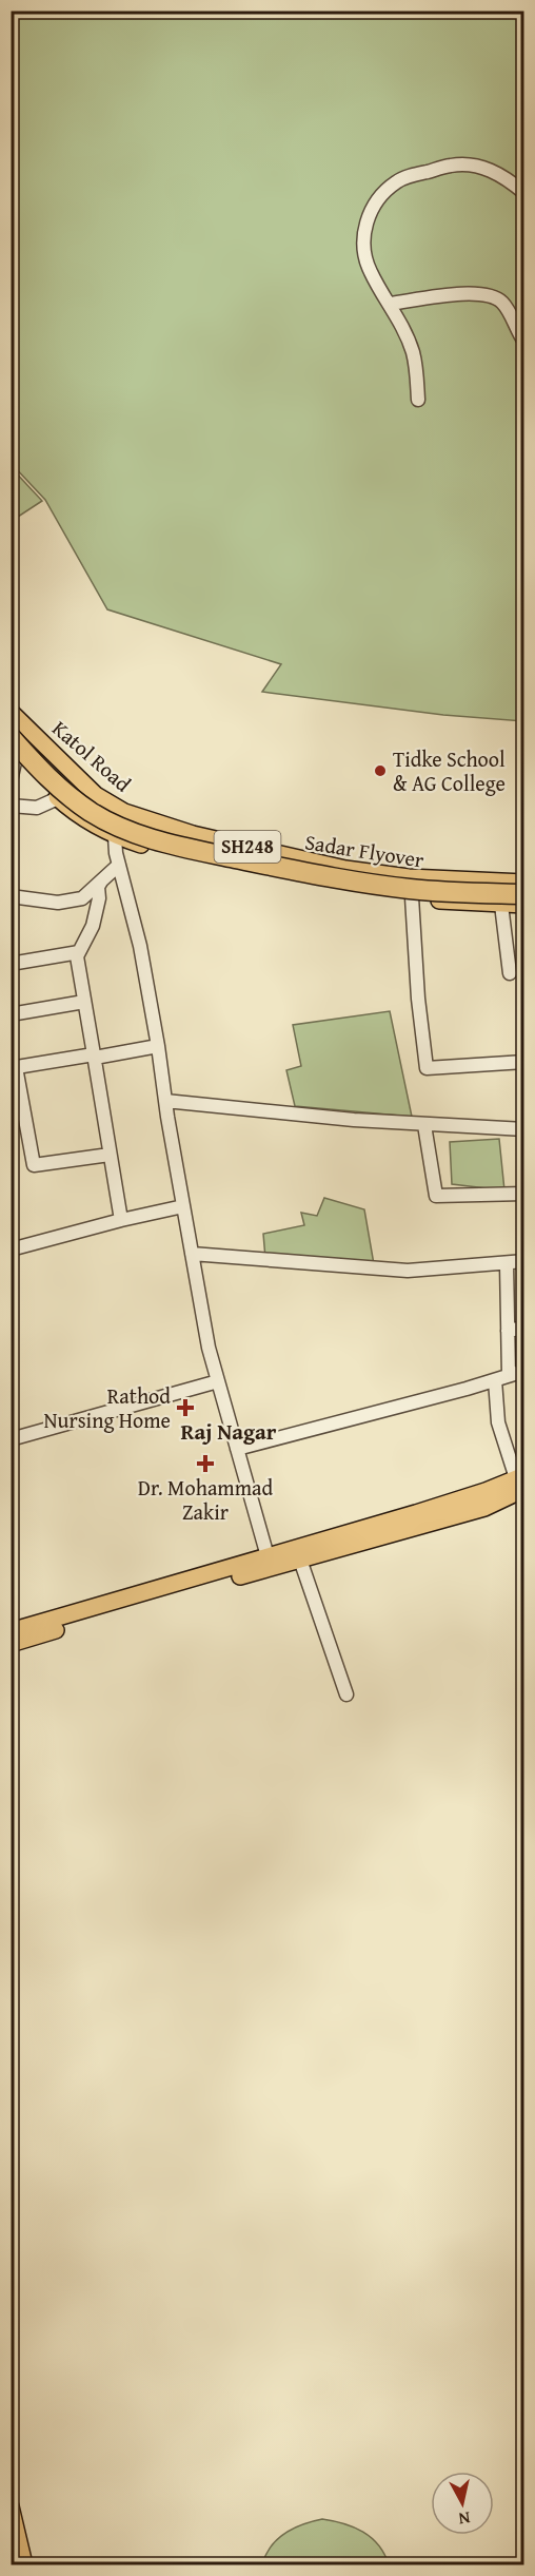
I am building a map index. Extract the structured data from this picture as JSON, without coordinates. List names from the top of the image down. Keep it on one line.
{"streets":{"highway":["Sadar Flyover"],"main road":["Katol Road","SH248"]},"districts":["Raj Nagar"],"places":{"other":["Tidke School & AG College"],"health":["Rathod Nursing Home","Dr. Mohammad Zakir"]},"north":"bottom"}
